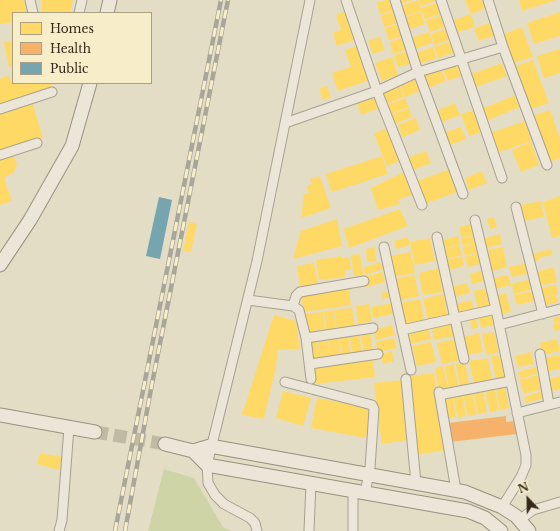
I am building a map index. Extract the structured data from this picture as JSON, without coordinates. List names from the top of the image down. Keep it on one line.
{"legend":["Homes","Health","Public"],"north":"top"}
